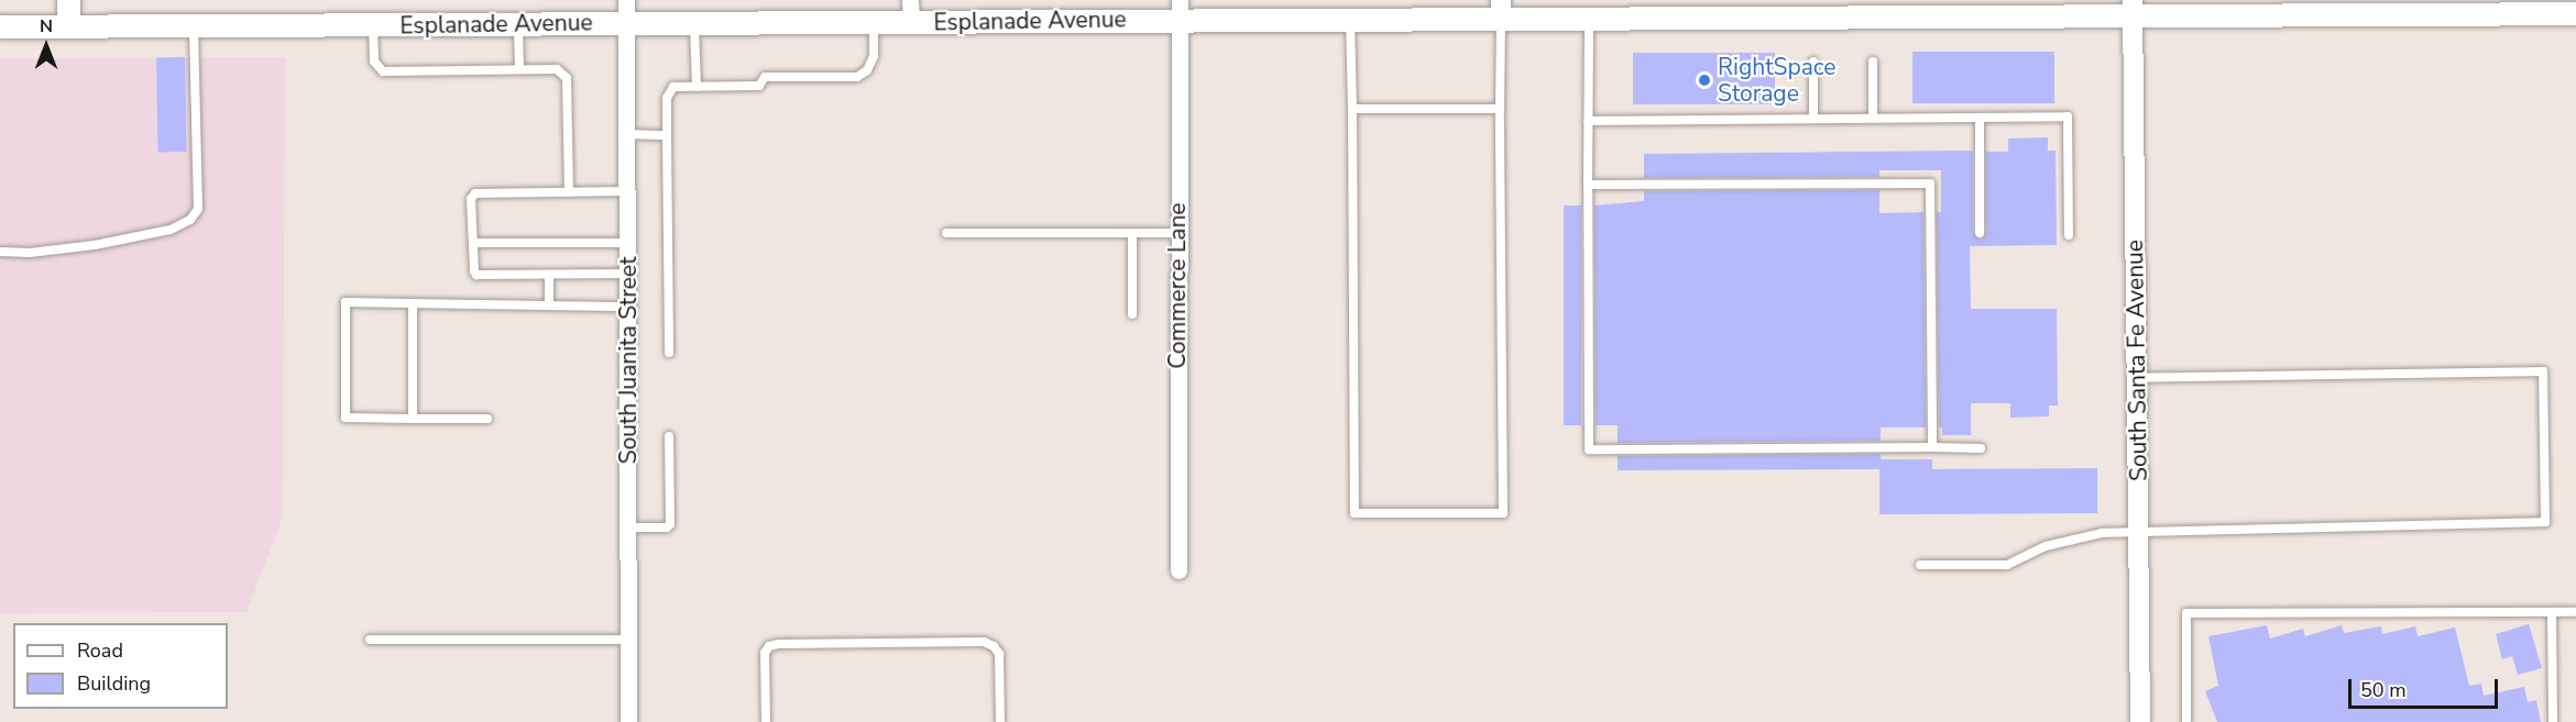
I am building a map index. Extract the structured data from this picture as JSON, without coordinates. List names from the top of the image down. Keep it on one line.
{"streets":{"main road":["Esplanade Avenue"],"street":["Commerce Lane","South Juanita Street","South Santa Fe Avenue"]},"crossings":[["Esplanade Avenue","Commerce Lane"],["Esplanade Avenue","South Juanita Street"],["Esplanade Avenue","South Santa Fe Avenue"]],"places":["RightSpace Storage"],"legend":["Road","Building"],"scale_bar":"50 m","north":"top"}
